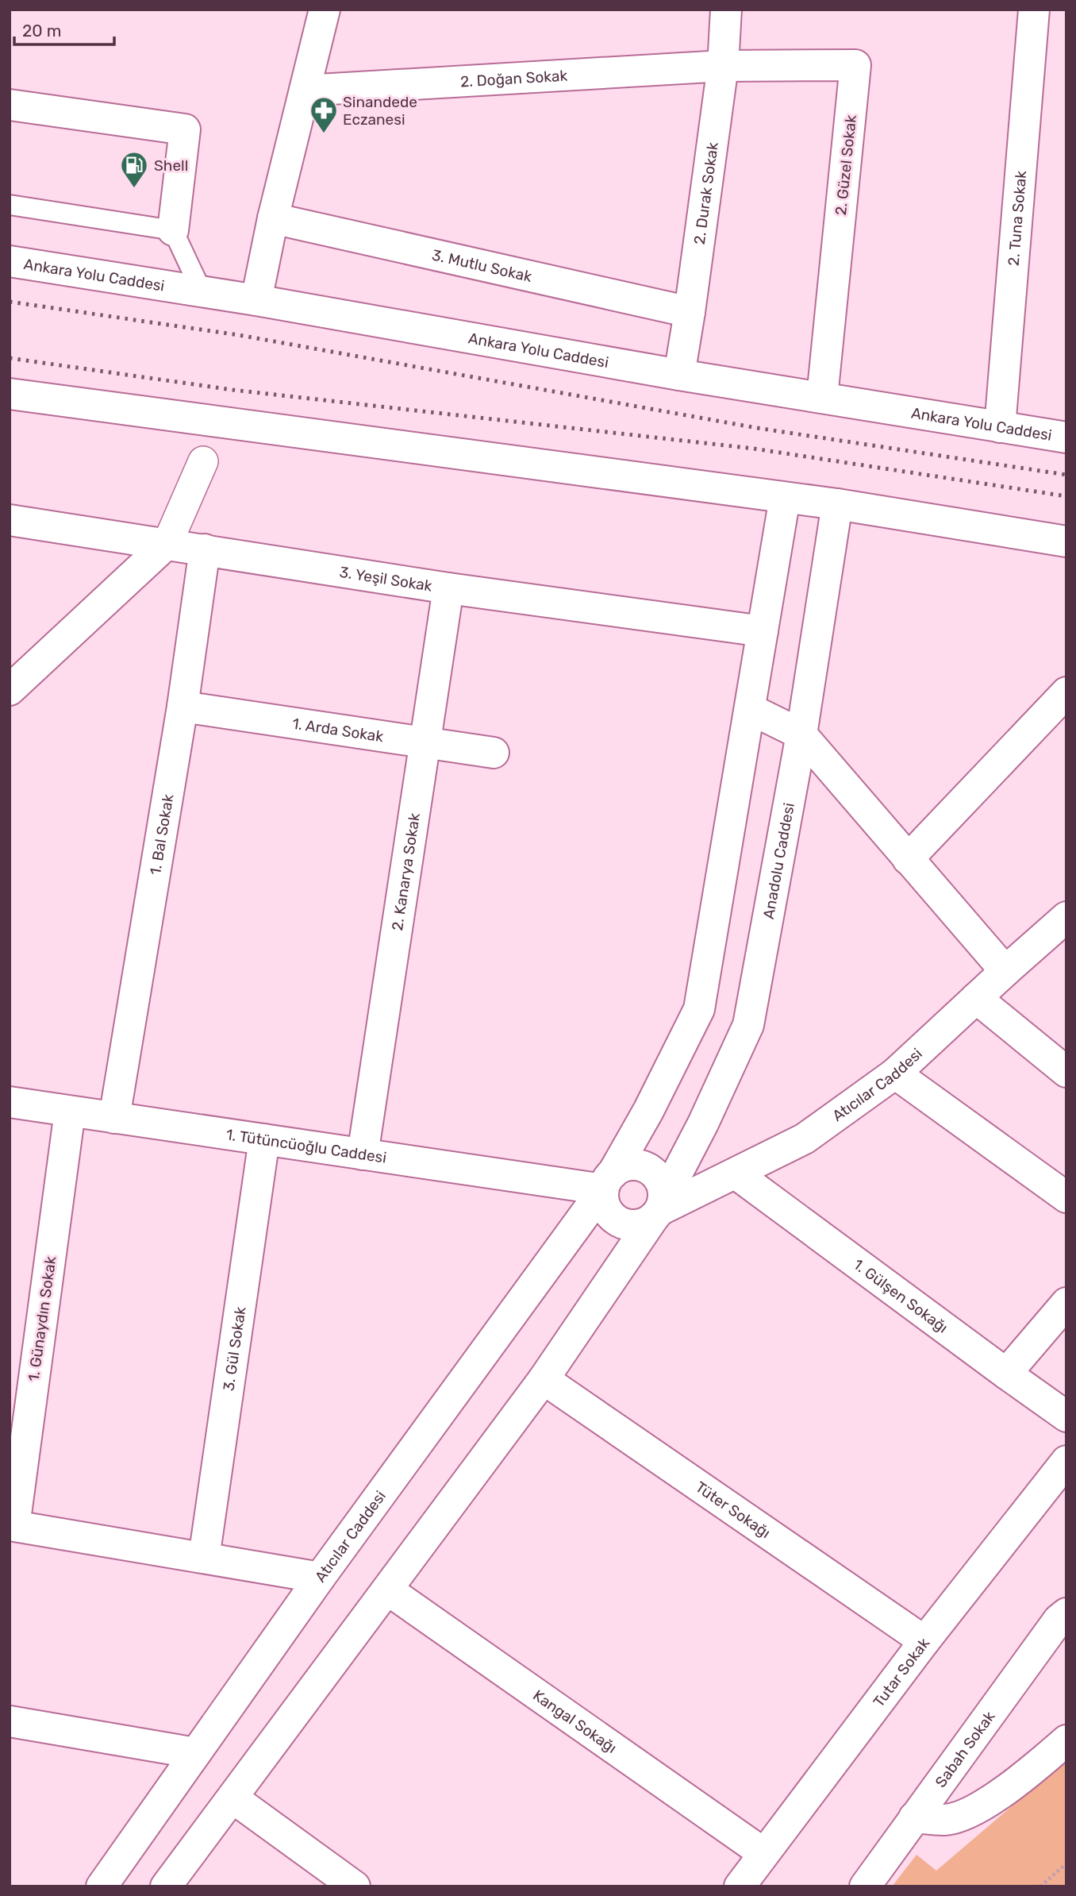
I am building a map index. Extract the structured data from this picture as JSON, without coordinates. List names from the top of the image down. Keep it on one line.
{"streets":{"main road":["2. Doğan Sokak","2. Güzel Sokak","2. Durak Sokak","2. Tuna Sokak","3. Mutlu Sokak","Ankara Yolu Caddesi","3. Yeşil Sokak","1. Arda Sokak","1. Bal Sokak","Anadolu Caddesi","2. Kanarya Sokak","Atıcılar Caddesi","1. Tütüncüoğlu Caddesi","1. Gülşen Sokağı","1. Günaydın Sokak","3. Gül Sokak","Tüter Sokağı","Tutar Sokak","Kangal Sokağı","Sabah Sokak"]},"crossings":[["2. Doğan Sokak","2. Güzel Sokak"],["2. Doğan Sokak","2. Durak Sokak"],["2. Güzel Sokak","2. Durak Sokak"],["2. Güzel Sokak","Ankara Yolu Caddesi"],["2. Durak Sokak","3. Mutlu Sokak"],["2. Durak Sokak","Ankara Yolu Caddesi"],["2. Tuna Sokak","Ankara Yolu Caddesi"],["3. Yeşil Sokak","1. Bal Sokak"],["3. Yeşil Sokak","2. Kanarya Sokak"],["1. Arda Sokak","1. Bal Sokak"],["1. Arda Sokak","2. Kanarya Sokak"],["1. Bal Sokak","1. Tütüncüoğlu Caddesi"],["Anadolu Caddesi","Atıcılar Caddesi"],["Anadolu Caddesi","1. Tütüncüoğlu Caddesi"],["2. Kanarya Sokak","1. Tütüncüoğlu Caddesi"],["Atıcılar Caddesi","1. Tütüncüoğlu Caddesi"],["Atıcılar Caddesi","1. Gülşen Sokağı"],["Atıcılar Caddesi","Tüter Sokağı"],["Atıcılar Caddesi","Kangal Sokağı"],["1. Tütüncüoğlu Caddesi","1. Günaydın Sokak"],["1. Tütüncüoğlu Caddesi","3. Gül Sokak"],["1. Günaydın Sokak","3. Gül Sokak"],["Tüter Sokağı","Tutar Sokak"],["Tutar Sokak","Kangal Sokağı"]],"places":{"pharmacy":["Sinandede Eczanesi"],"fuel station":["Shell"]},"scale_bar":"20 m"}
